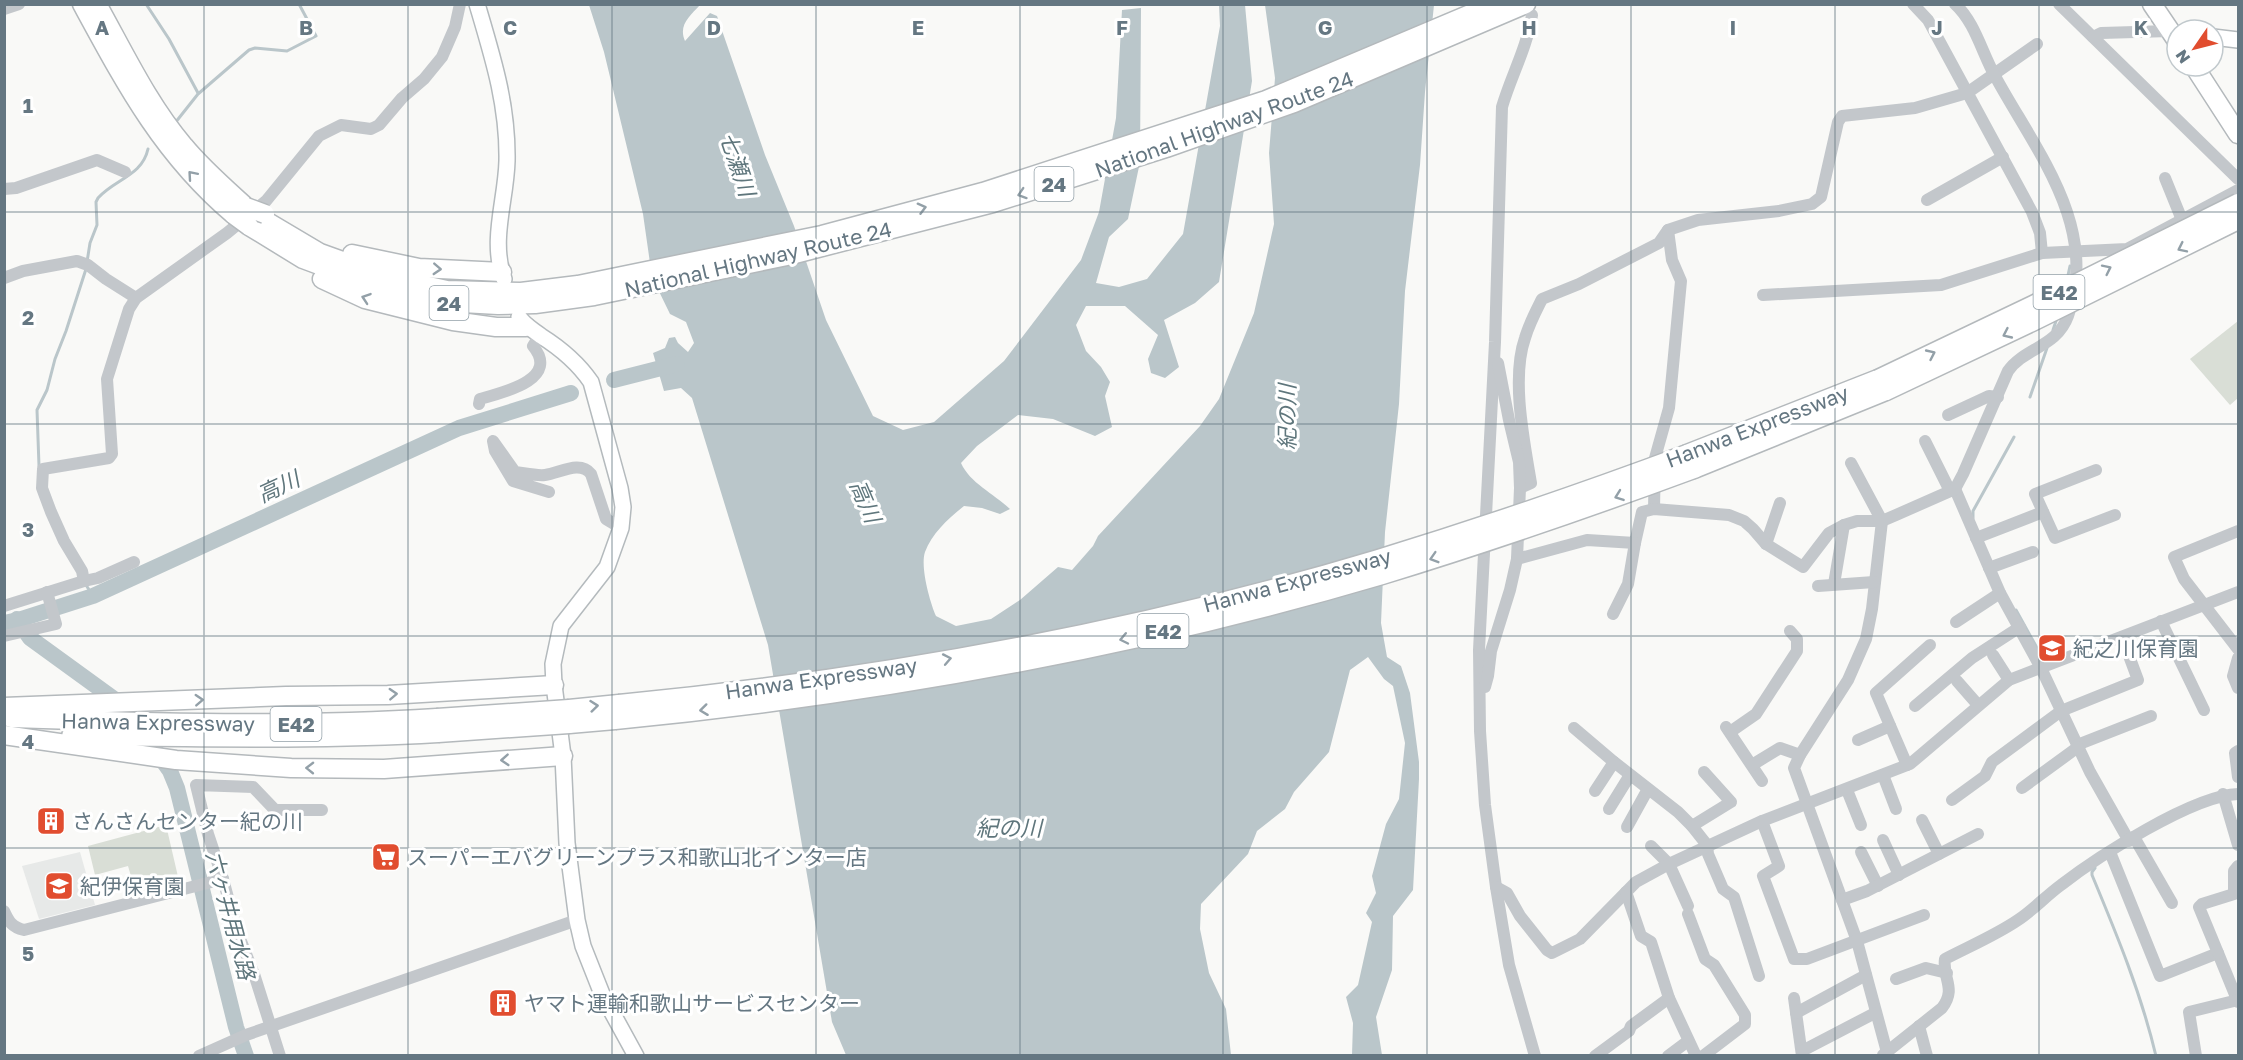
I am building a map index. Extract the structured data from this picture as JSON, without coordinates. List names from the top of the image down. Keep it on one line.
{"streets":{"highway":["National Highway Route 24","24","E42","Hanwa Expressway"]},"crossings":[["National Highway Route 24","24"]],"water":["七瀬川","紀の川","高川","六ヶ井用水路"],"places":{"school or university":["紀之川保育園","紀伊保育園"],"building":["さんさんセンター紀の川","ヤマト運輸和歌山サービスセンター"],"supermarket":["スーパーエバグリーンプラス和歌山北インター店"]},"north":"bottom left","grid":{"columns":["A","B","C","D","E","F","G","H","I","J","K"],"rows":["1","2","3","4","5"]}}
